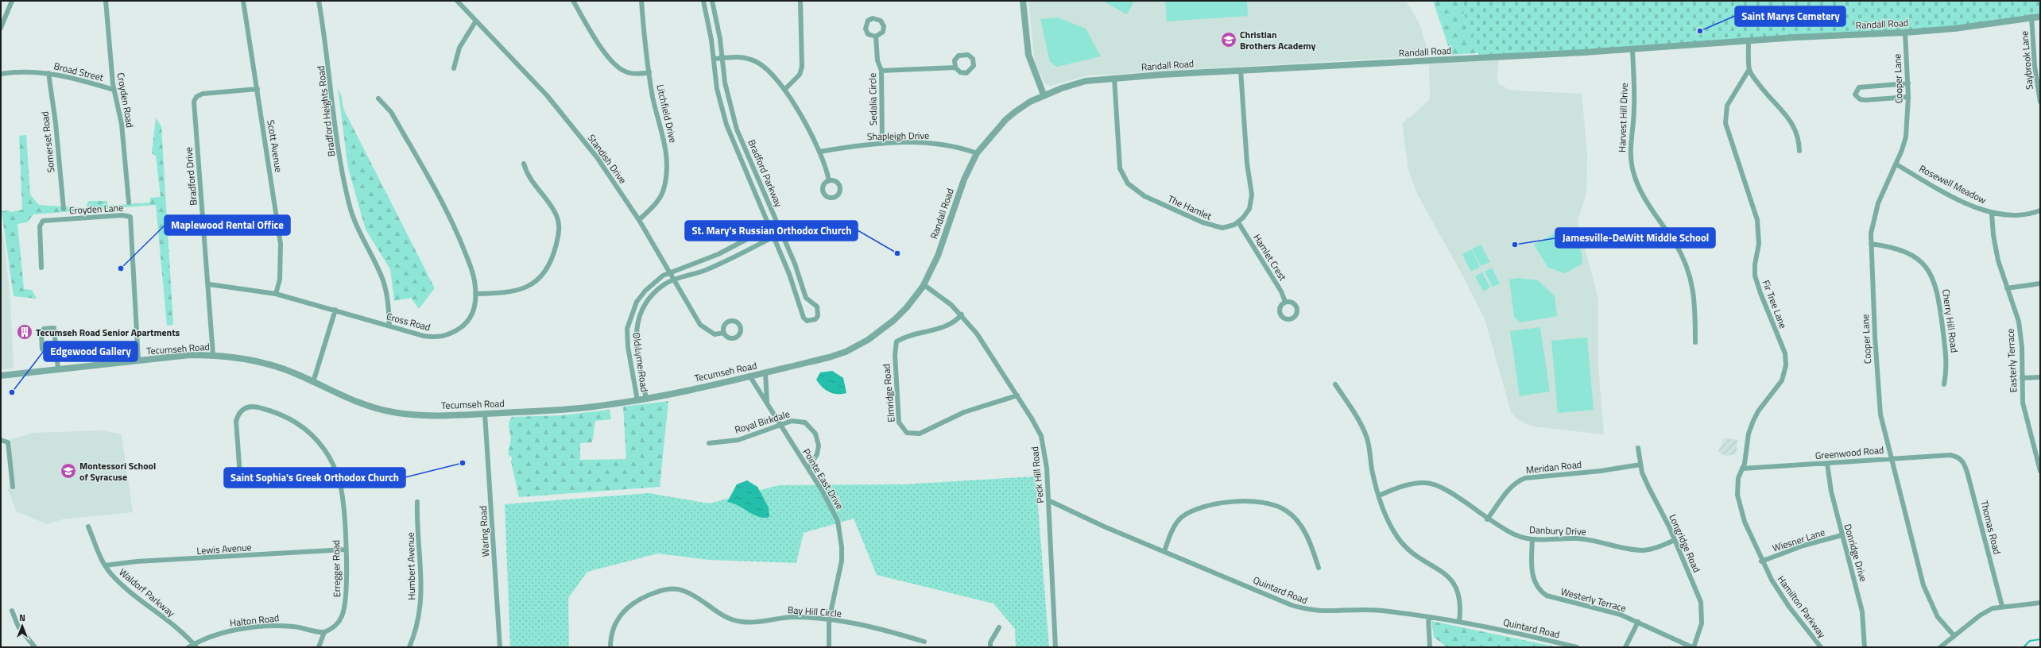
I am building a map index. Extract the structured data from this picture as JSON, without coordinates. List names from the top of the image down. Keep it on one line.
{"streets":{"street":["Randall Road","Saybrook Lane","Broad Street","Cooper Lane","Sedalia Circle","Croyden Road","Bradford Heights Road","Litchfield Drive","Harvest Hill Drive","Shapleigh Drive","Somerset Road","Scott Avenue","Standish Drive","Bradford Parkway","Bradford Drive","Rosewell Meadow","The Hamlet","Croyden Lane","Hamlet Crest","Fir Tree Lane","Cherry Hill Road","Cross Road","Tecumseh Road","Easterly Terrace","Old Lyme Road","Elmridge Road","Royal Birkdale","Greenwood Road","Meridan Road","Peck Hill Road","Pointe East Drive","Thomas Road","Danbury Drive","Waring Road","Wiesner Lane","Longridge Road","Lewis Avenue","Donridge Drive","Humbert Avenue","Erregger Road","Quintard Road","Waldorf Parkway","Westerly Terrace","Hamilton Parkway","Bay Hill Circle","Halton Road"]},"crossings":[["Randall Road","Saybrook Lane"],["Randall Road","Cooper Lane"],["Randall Road","Harvest Hill Drive"],["Randall Road","Shapleigh Drive"],["Randall Road","The Hamlet"],["Randall Road","Tecumseh Road"],["Randall Road","Peck Hill Road"],["Broad Street","Croyden Road"],["Broad Street","Somerset Road"],["Cooper Lane","Rosewell Meadow"],["Cooper Lane","Cherry Hill Road"],["Cooper Lane","Greenwood Road"],["Sedalia Circle","Shapleigh Drive"],["Bradford Heights Road","Cross Road"],["Litchfield Drive","Standish Drive"],["Scott Avenue","Bradford Drive"],["Scott Avenue","Cross Road"],["Standish Drive","Old Lyme Road"],["Bradford Parkway","Old Lyme Road"],["Bradford Drive","Cross Road"],["Bradford Drive","Tecumseh Road"],["Rosewell Meadow","Easterly Terrace"],["The Hamlet","Hamlet Crest"],["Croyden Lane","Tecumseh Road"],["Fir Tree Lane","Greenwood Road"],["Fir Tree Lane","Hamilton Parkway"],["Tecumseh Road","Old Lyme Road"],["Tecumseh Road","Peck Hill Road"],["Tecumseh Road","Pointe East Drive"],["Tecumseh Road","Waring Road"],["Elmridge Road","Peck Hill Road"],["Royal Birkdale","Pointe East Drive"],["Greenwood Road","Thomas Road"],["Greenwood Road","Donridge Drive"],["Greenwood Road","Hamilton Parkway"],["Meridan Road","Danbury Drive"],["Meridan Road","Longridge Road"],["Peck Hill Road","Quintard Road"],["Pointe East Drive","Bay Hill Circle"],["Danbury Drive","Longridge Road"],["Danbury Drive","Westerly Terrace"],["Wiesner Lane","Donridge Drive"],["Wiesner Lane","Hamilton Parkway"],["Longridge Road","Westerly Terrace"],["Lewis Avenue","Erregger Road"],["Lewis Avenue","Waldorf Parkway"],["Erregger Road","Halton Road"],["Waldorf Parkway","Halton Road"]],"places":{"other":["Saint Marys Cemetery","Jamesville-DeWitt Middle School","St. Mary's Russian Orthodox Church","Maplewood Rental Office","Edgewood Gallery","Saint Sophia's Greek Orthodox Church"],"school or university":["Christian Brothers Academy","Montessori School of Syracuse"],"building":["Tecumseh Road Senior Apartments"]},"north":"top"}
